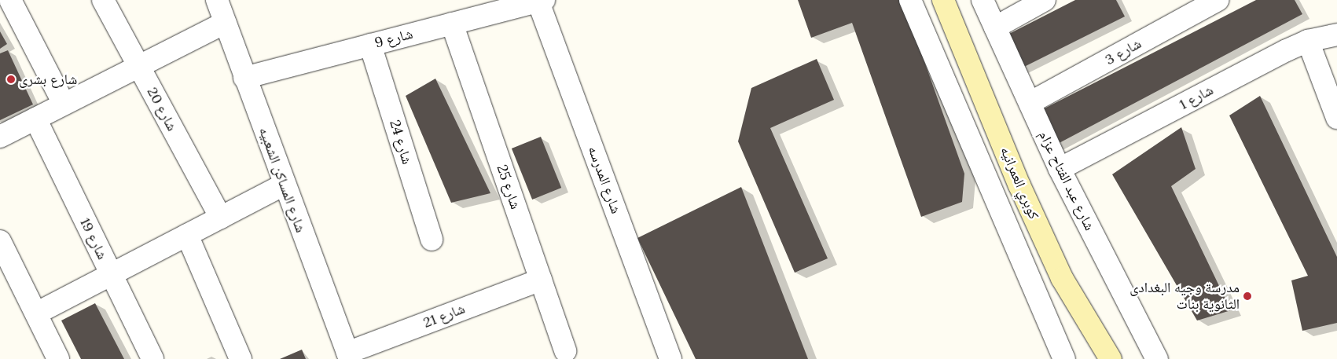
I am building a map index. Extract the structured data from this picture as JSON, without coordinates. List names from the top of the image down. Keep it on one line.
{"streets":{"street":["شارع 9","شارع 3","شارع 1","شارع 20","شارع 24","شارع المساكن الشعبيه","شارع المدرسه","شارع عبد الفتاح عزام","كوبري العمرانيه","شارع 25","شارع 19","شارع 21"]},"crossings":[["شارع 9","شارع 24"],["شارع 9","شارع المساكن الشعبيه"],["شارع 9","شارع المدرسه"],["شارع 9","شارع 25"],["شارع 3","شارع عبد الفتاح عزام"],["شارع 1","شارع عبد الفتاح عزام"],["شارع المساكن الشعبيه","شارع 21"],["شارع 25","شارع 21"]],"places":["شارع بشرى","مدرسة وجيه البغدادى الثانوية بنات"]}
